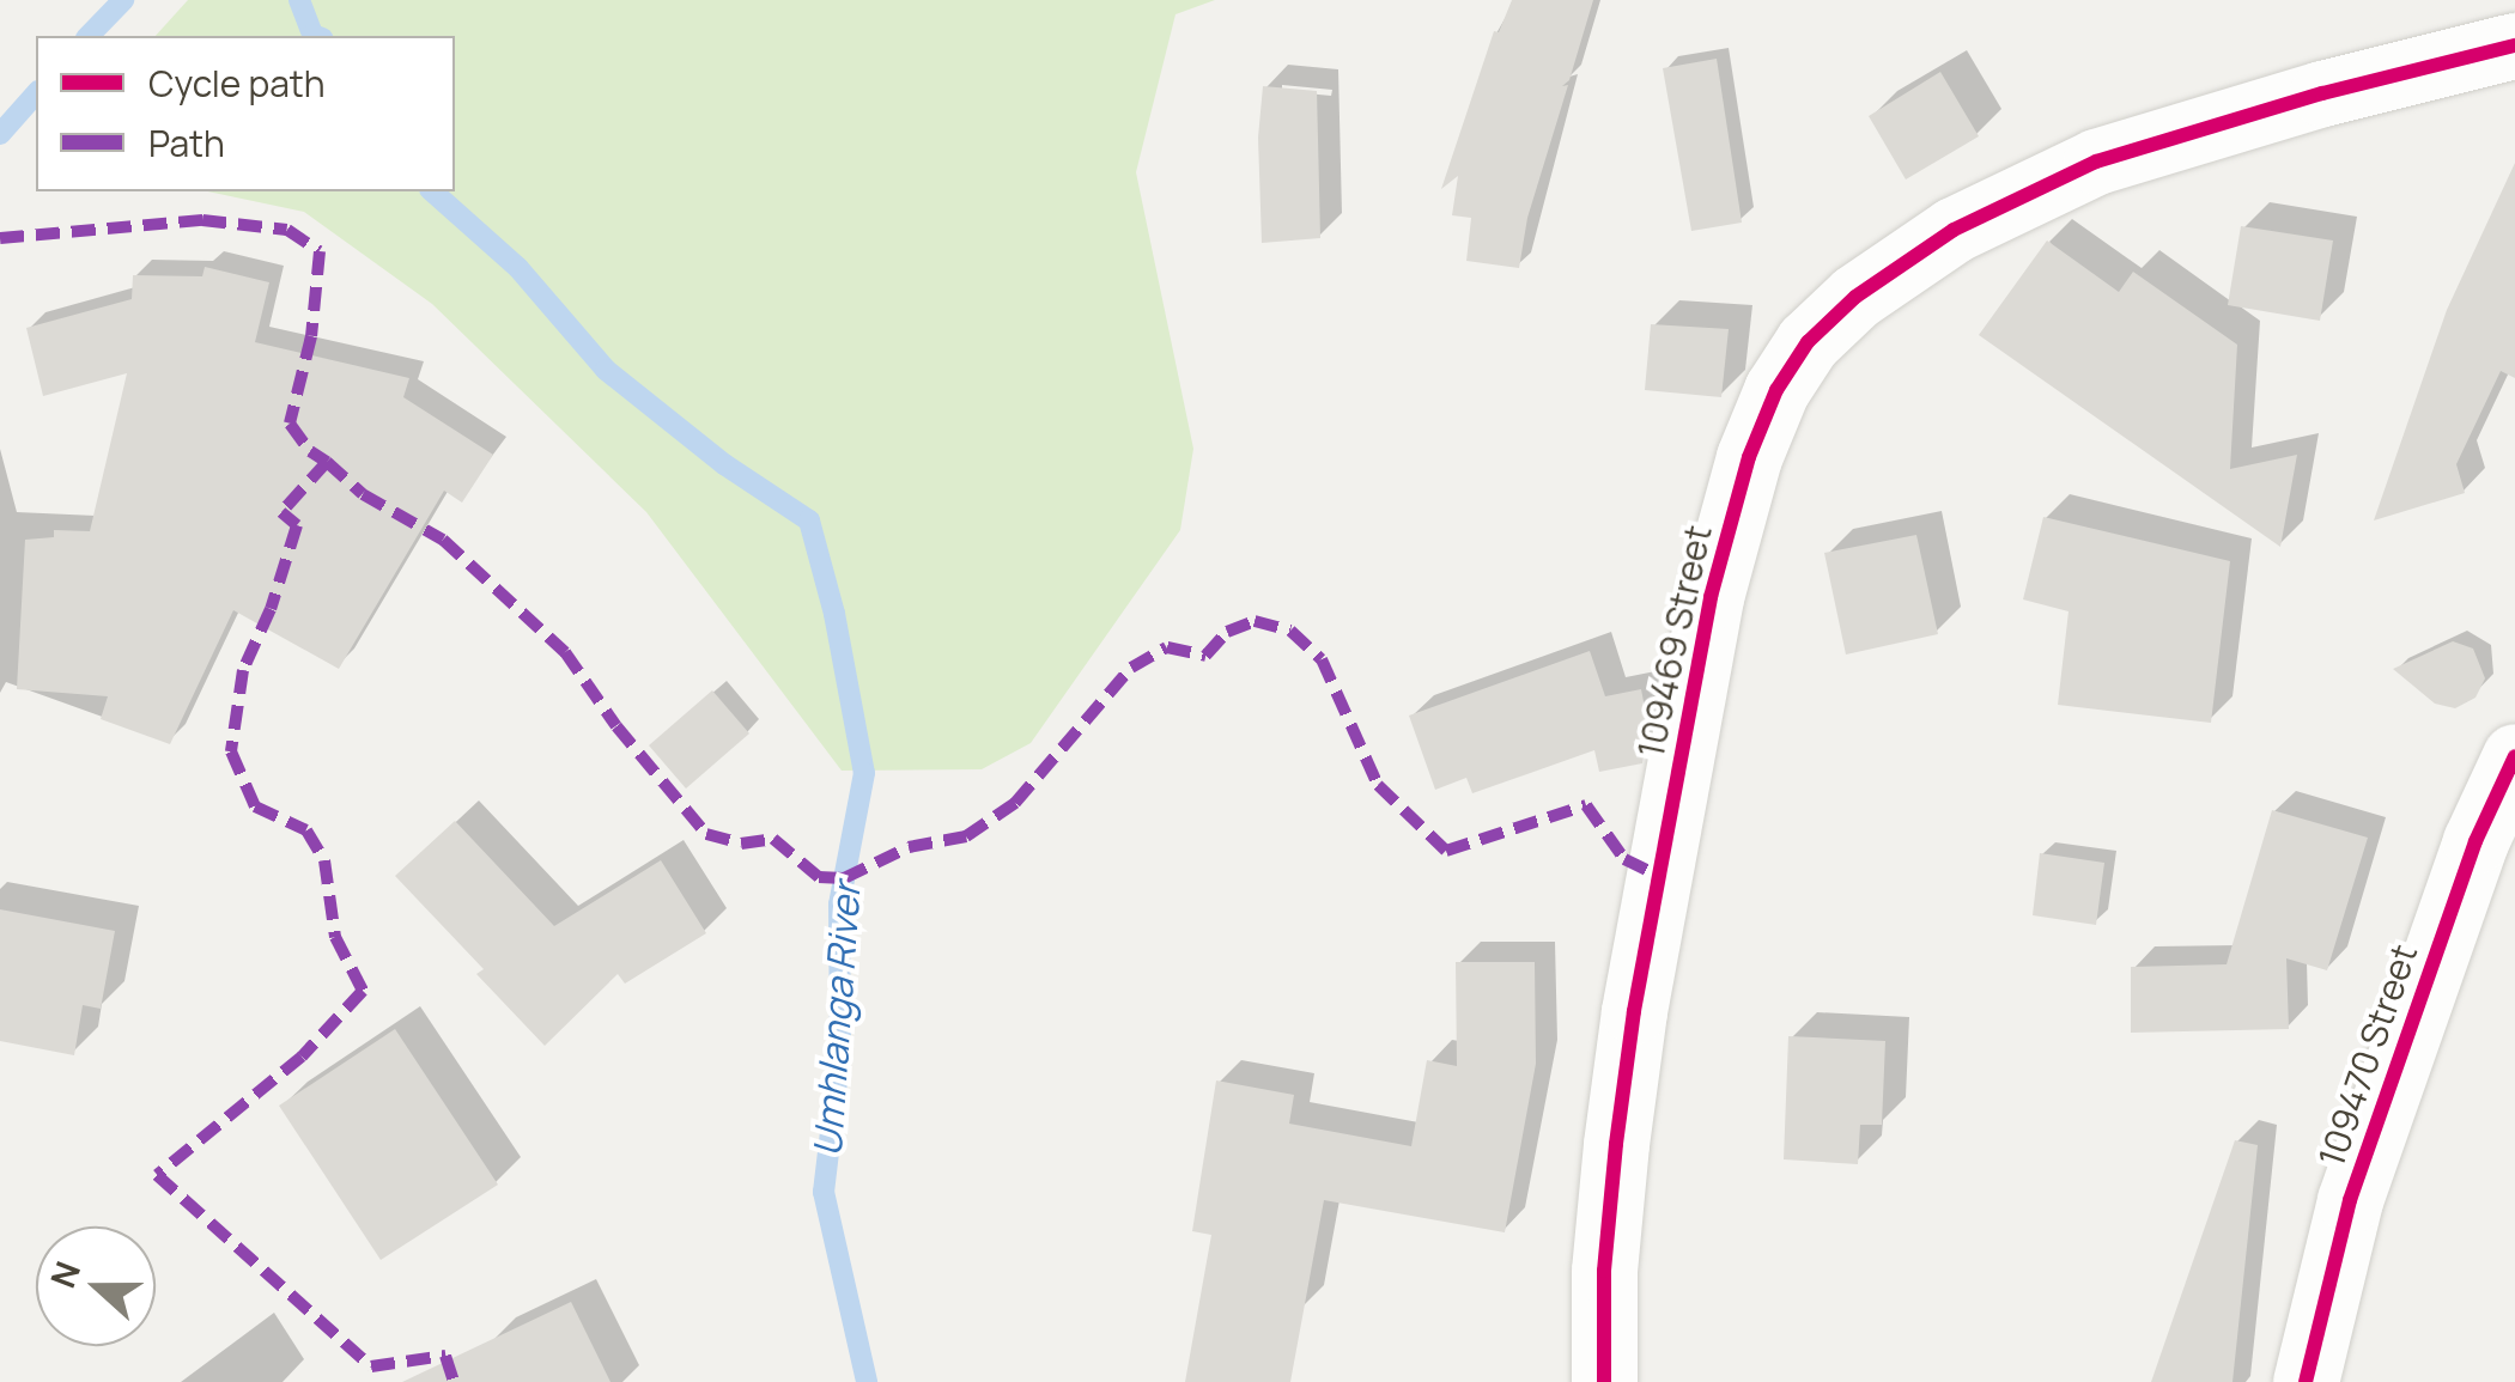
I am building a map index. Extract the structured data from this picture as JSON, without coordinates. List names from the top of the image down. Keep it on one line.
{"streets":{"street":["109469 Street","109470 Street"]},"water":["Umhlanga River"],"legend":["Cycle path","Path"],"north":"left"}
